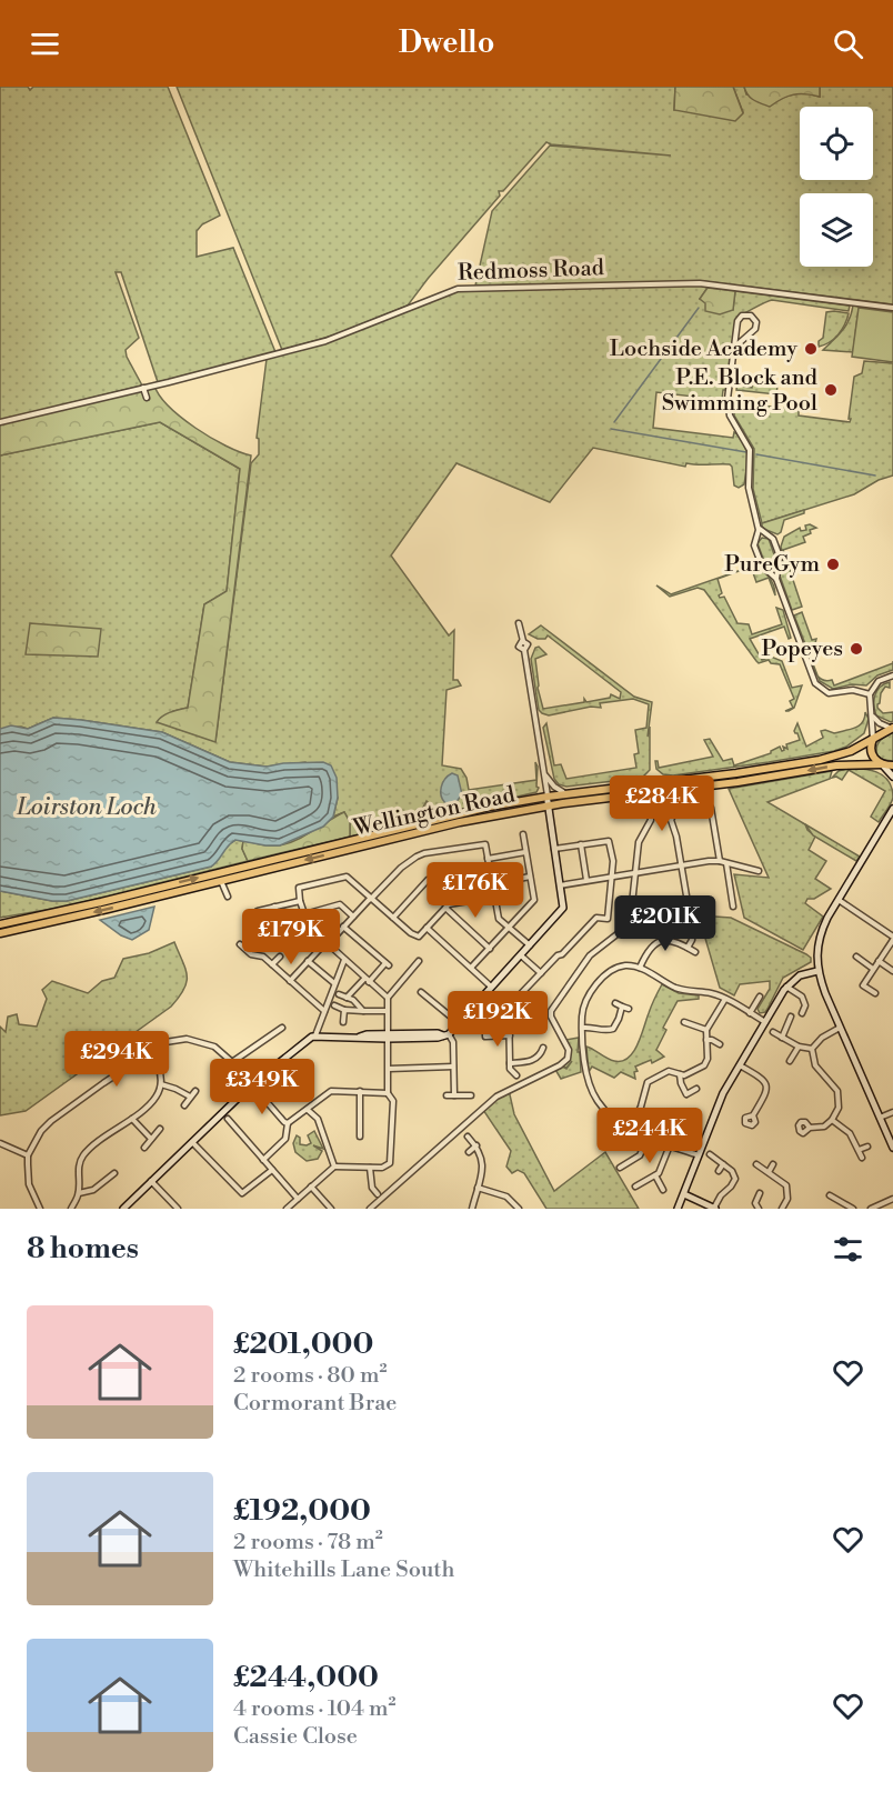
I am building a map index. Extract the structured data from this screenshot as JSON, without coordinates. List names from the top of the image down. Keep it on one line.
{"streets":{"main road":["Wellington Road"],"street":["Redmoss Road"]},"water":["Loirston Loch"],"places":["Lochside Academy","P.E. Block and Swimming Pool","PureGym","Popeyes"],"page":{"header":"Dwello","price":["£284K","£176K","£201K","£179K","£192K","£294K","£349K","£244K"],"heading":"8 homes","list":[{"name":"£201,000","note":"2 rooms · 80 m² · Cormorant Brae"},{"name":"£192,000","note":"2 rooms · 78 m² · Whitehills Lane South"},{"name":"£244,000","note":"4 rooms · 104 m² · Cassie Close"}]}}
